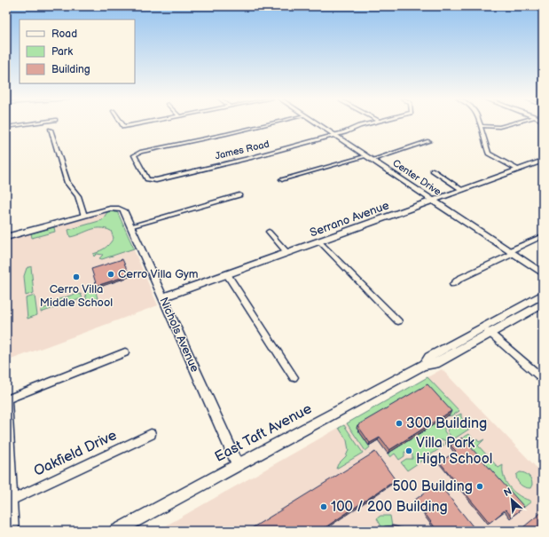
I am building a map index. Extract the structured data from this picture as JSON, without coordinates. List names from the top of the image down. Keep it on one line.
{"streets":{"street":["James Road","Center Drive","Serrano Avenue","Nichols Avenue","East Taft Avenue","Oakfield Drive"]},"crossings":[["James Road","Center Drive"],["Center Drive","Serrano Avenue"],["Serrano Avenue","Nichols Avenue"],["Nichols Avenue","East Taft Avenue"]],"places":["Cerro Villa Gym","Cerro Villa Middle School","300 Building","Villa Park High School","500 Building","100 / 200 Building"],"legend":["Road","Park","Building"],"north":"top left"}
